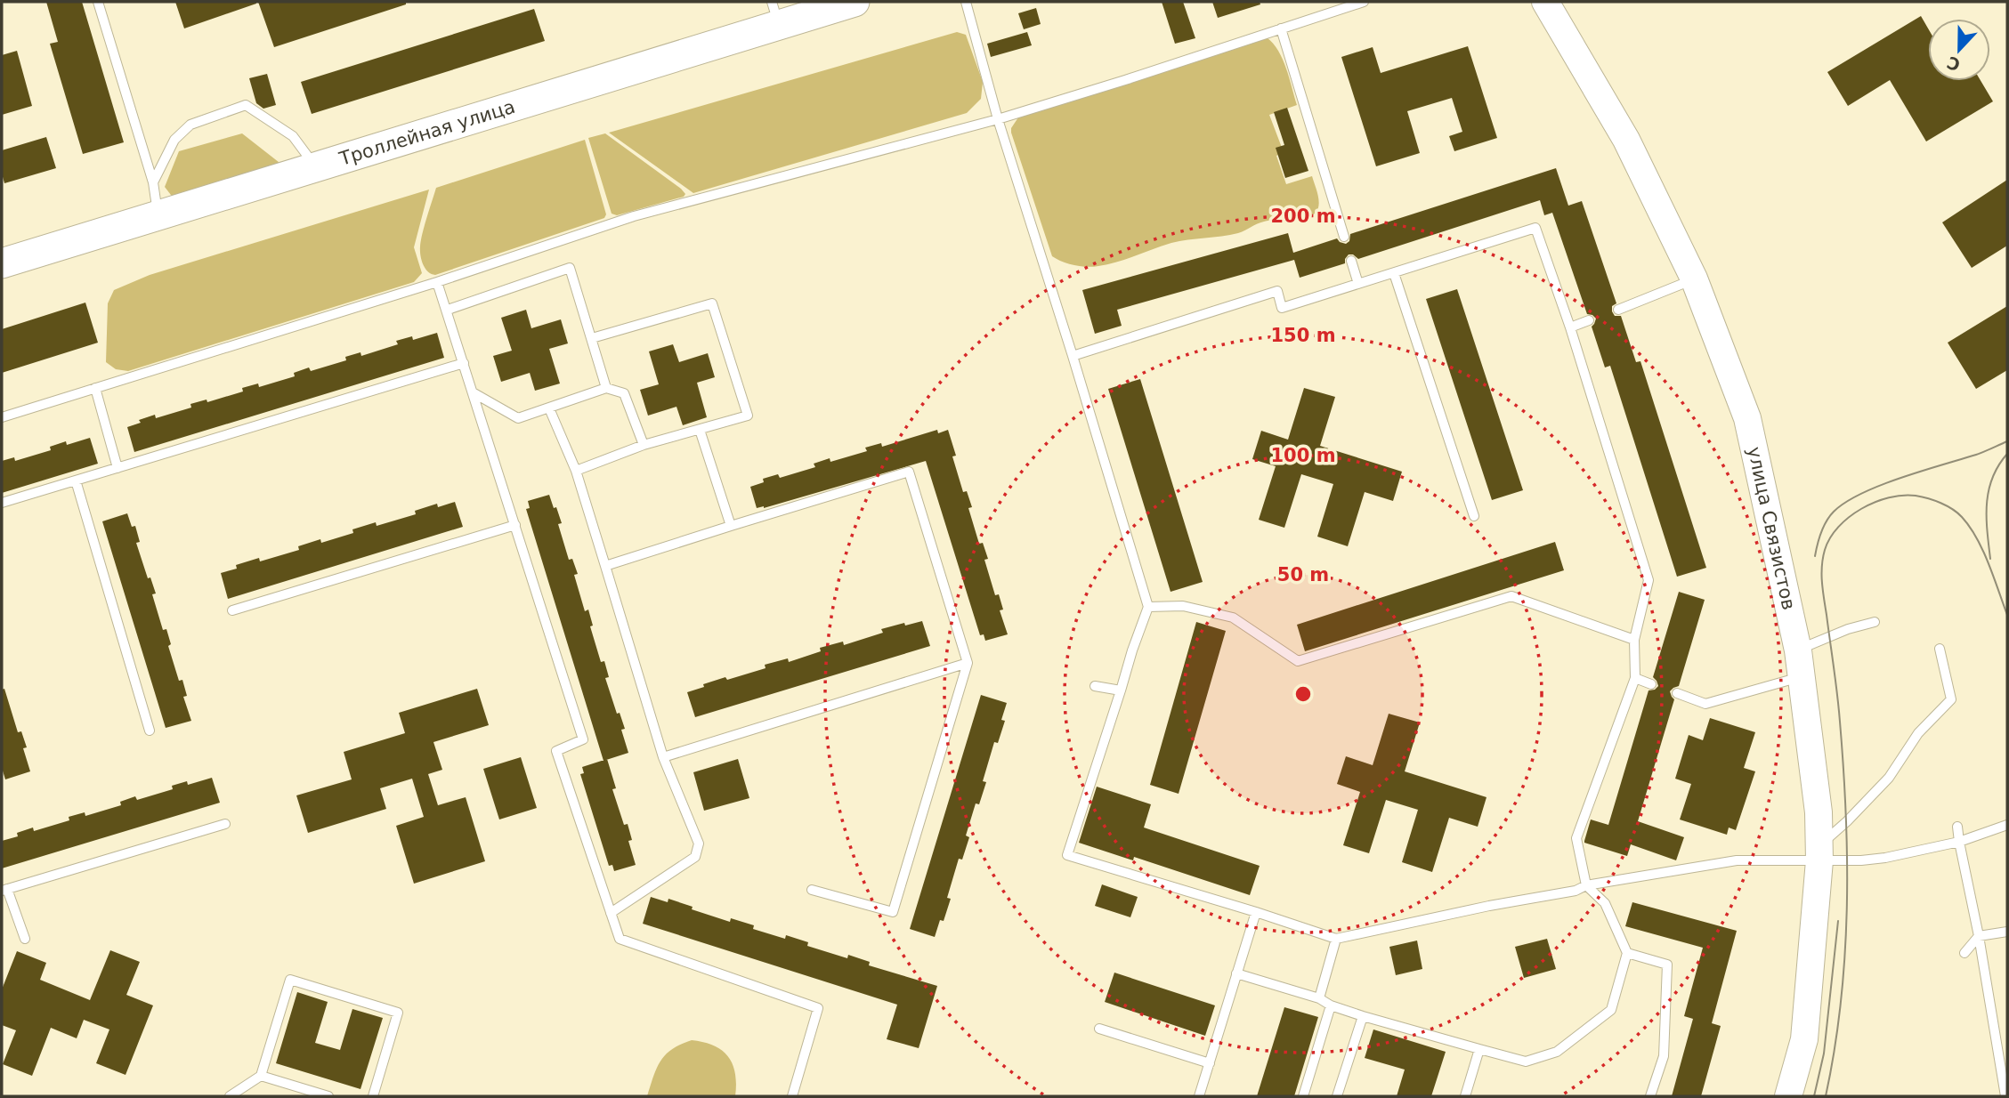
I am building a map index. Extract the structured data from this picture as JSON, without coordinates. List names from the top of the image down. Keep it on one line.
{"streets":{"main road":["Троллейная улица","улица Связистов"]},"north":"bottom","rings":["200 m","150 m","100 m","50 m"]}
